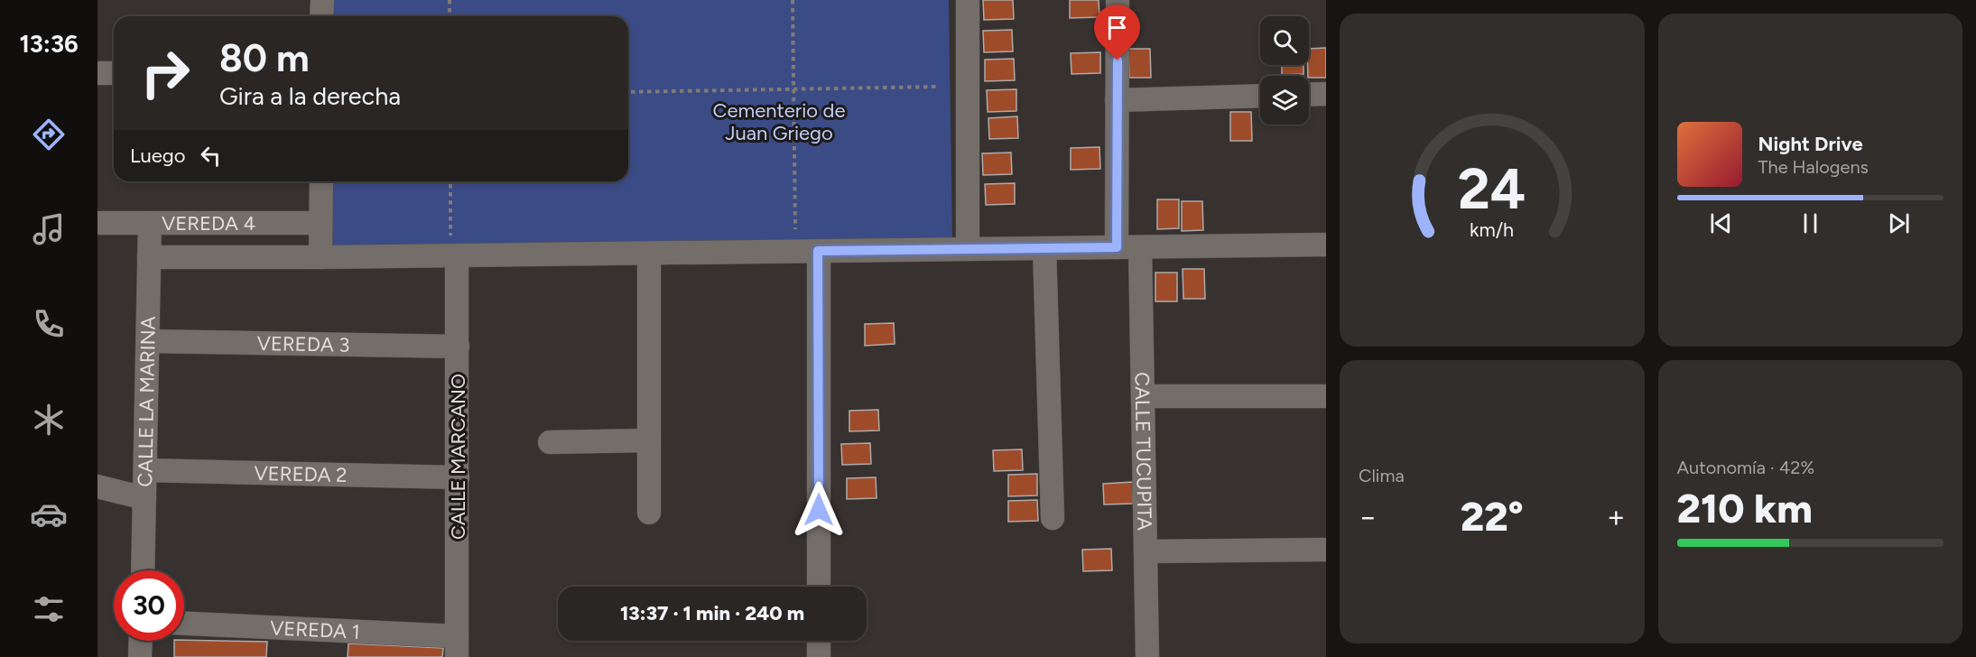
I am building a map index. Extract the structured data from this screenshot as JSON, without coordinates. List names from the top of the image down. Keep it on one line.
{"streets":{"street":["VEREDA 4","VEREDA 3","CALLE LA MARINA","CALLE TUCUPITA","CALLE MARCANO","VEREDA 2","VEREDA 1"]},"crossings":[["VEREDA 4","CALLE LA MARINA"],["VEREDA 3","CALLE LA MARINA"],["VEREDA 3","CALLE MARCANO"],["CALLE LA MARINA","VEREDA 2"],["CALLE MARCANO","VEREDA 2"],["CALLE MARCANO","VEREDA 1"]],"parks":["Cementerio de Juan Griego"],"page":{"tabs":"13:36","turn":["80 m","Gira a la derecha"],"song":["Night Drive","The Halogens"],"then":"Luego","tile":["Clima",["Autonomía · 42%","210 km"]],"heat":["−","22°","+"],"limit":"30","trip":"13:37 · 1 min · 240 m","gauge":["24","km/h"]}}
